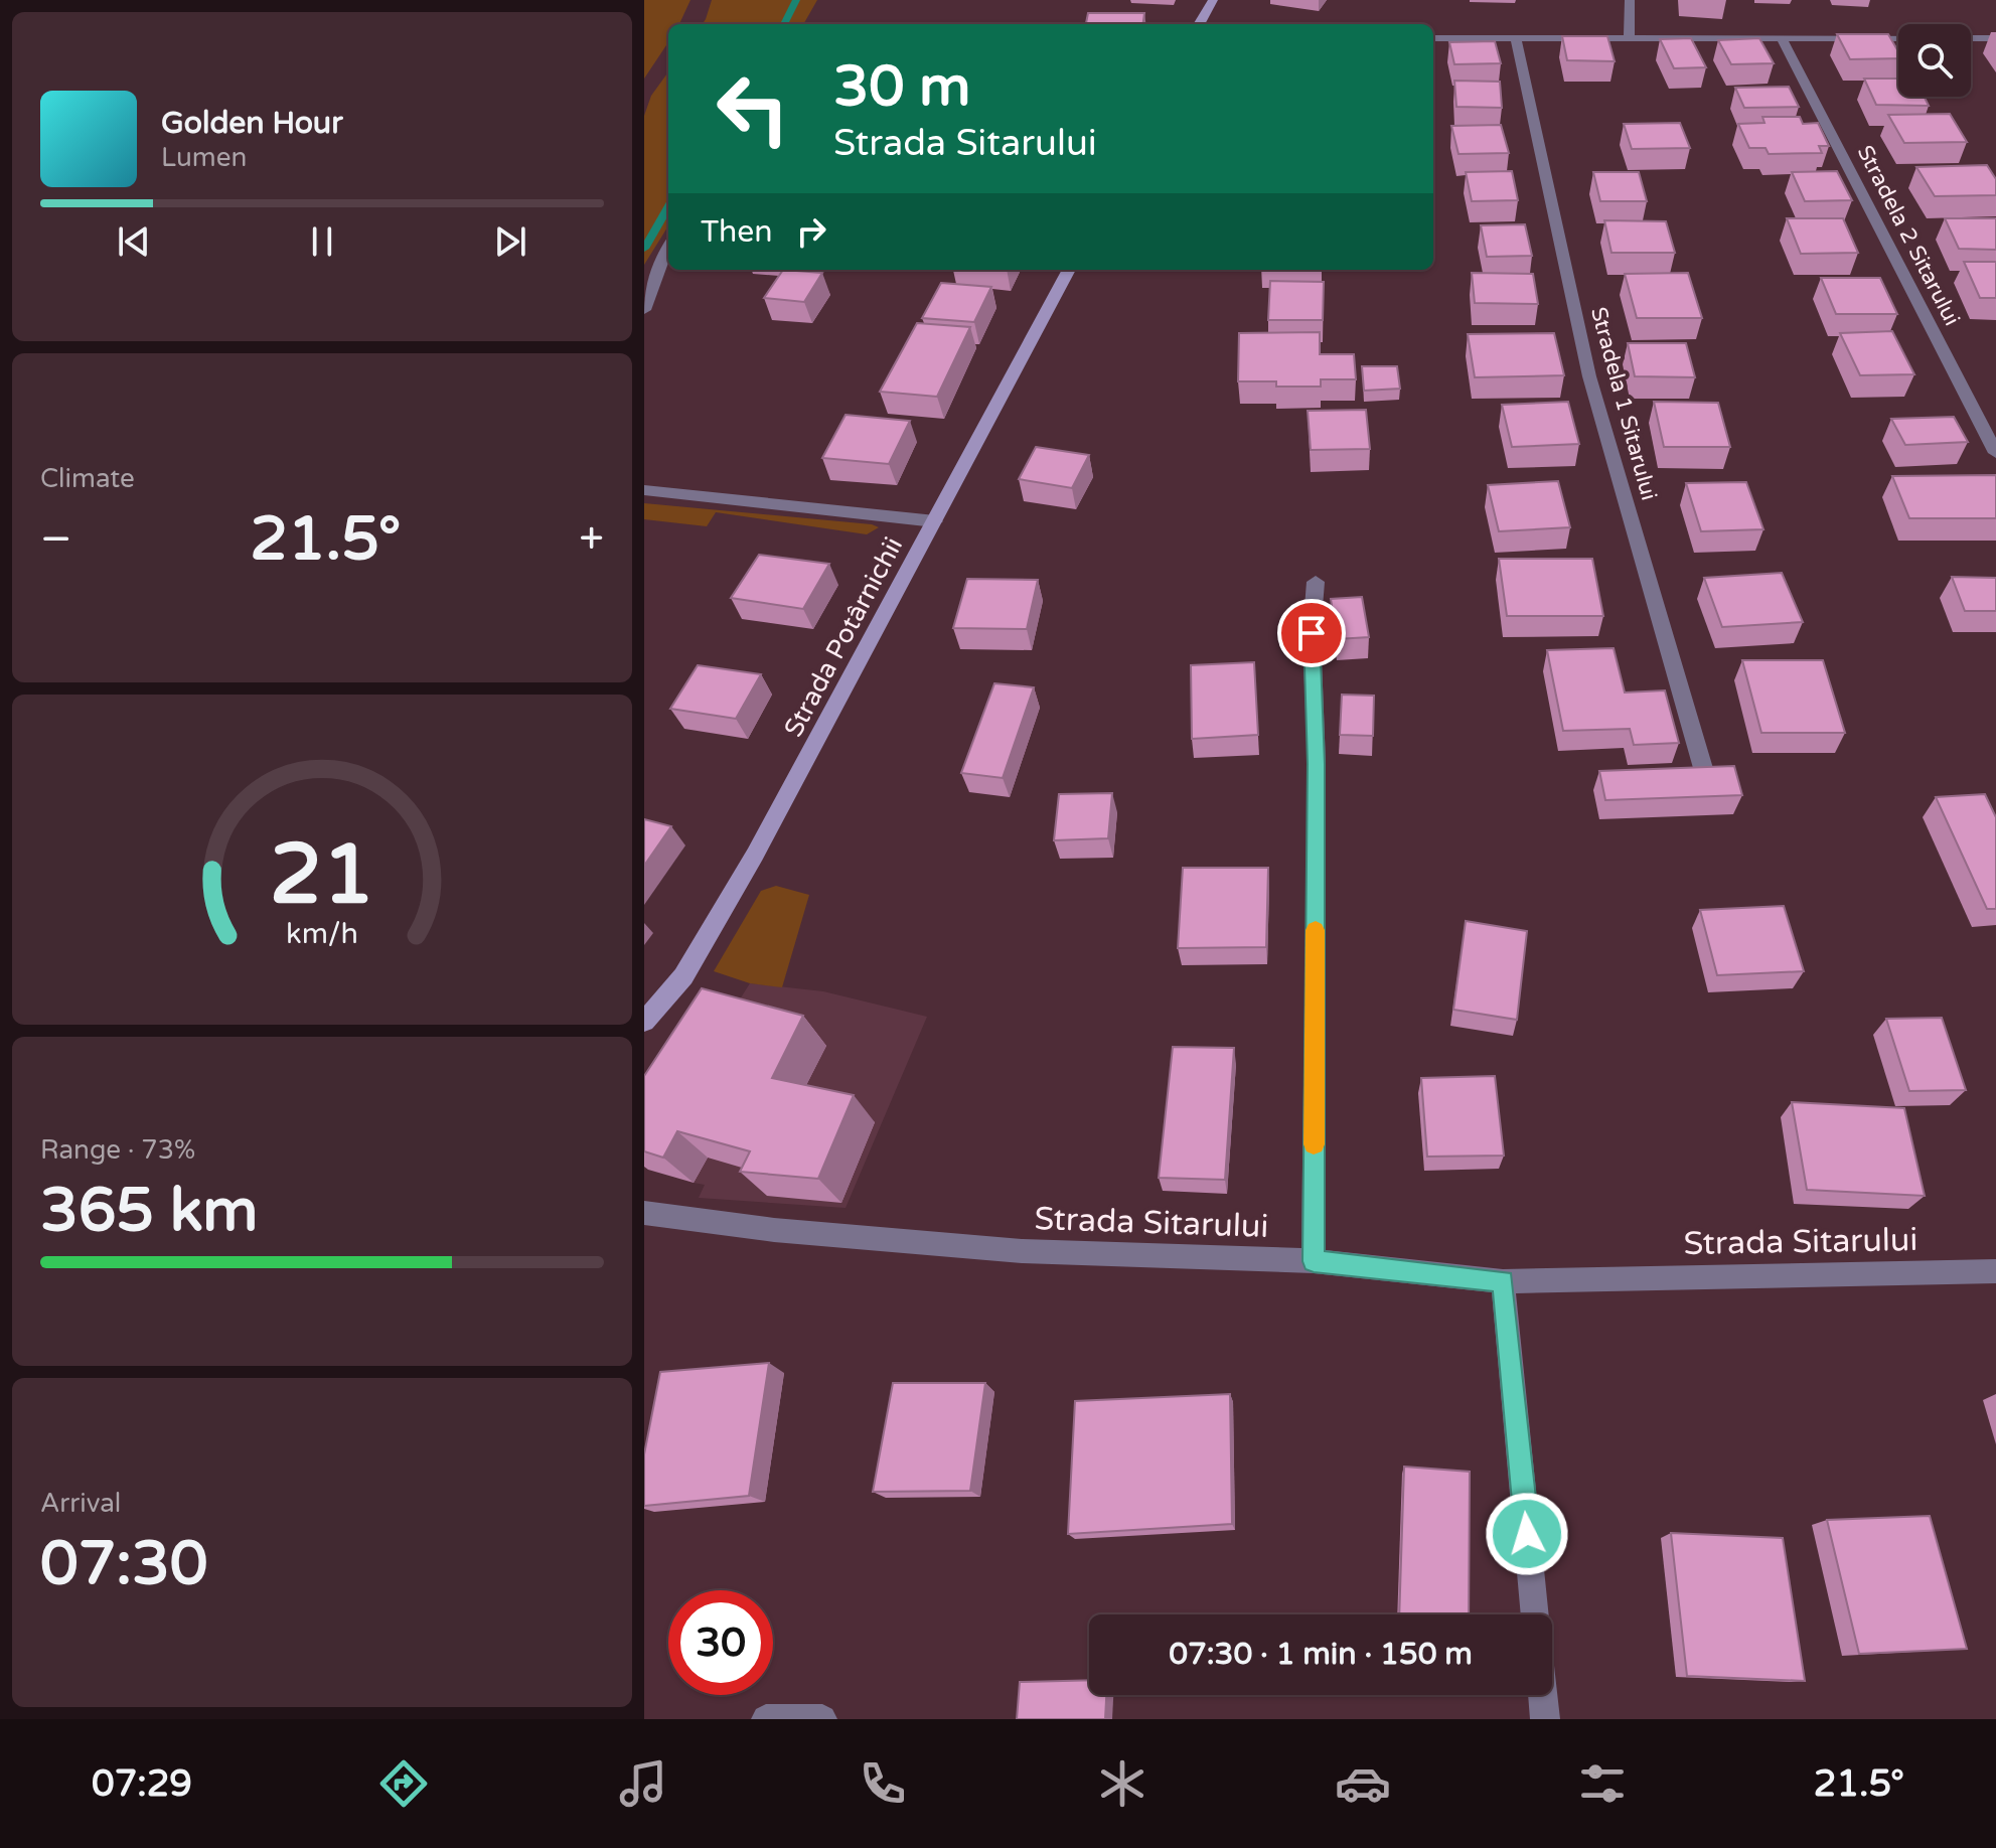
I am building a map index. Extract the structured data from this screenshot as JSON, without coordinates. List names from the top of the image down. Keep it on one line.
{"streets":{"street":["Stradela 2 Sitarului","Stradela 1 Sitarului","Strada Potârnichii","Strada Sitarului"]},"page":{"turn":["30 m","Strada Sitarului"],"song":["Golden Hour","Lumen"],"then":"Then","tile":["Climate",["Range · 73%","365 km"],["Arrival","07:30"]],"heat":["−","21.5°","+"],"limit":"30","trip":"07:30 · 1 min · 150 m","tabs":["07:29","21.5°"],"gauge":["21","km/h"]}}
